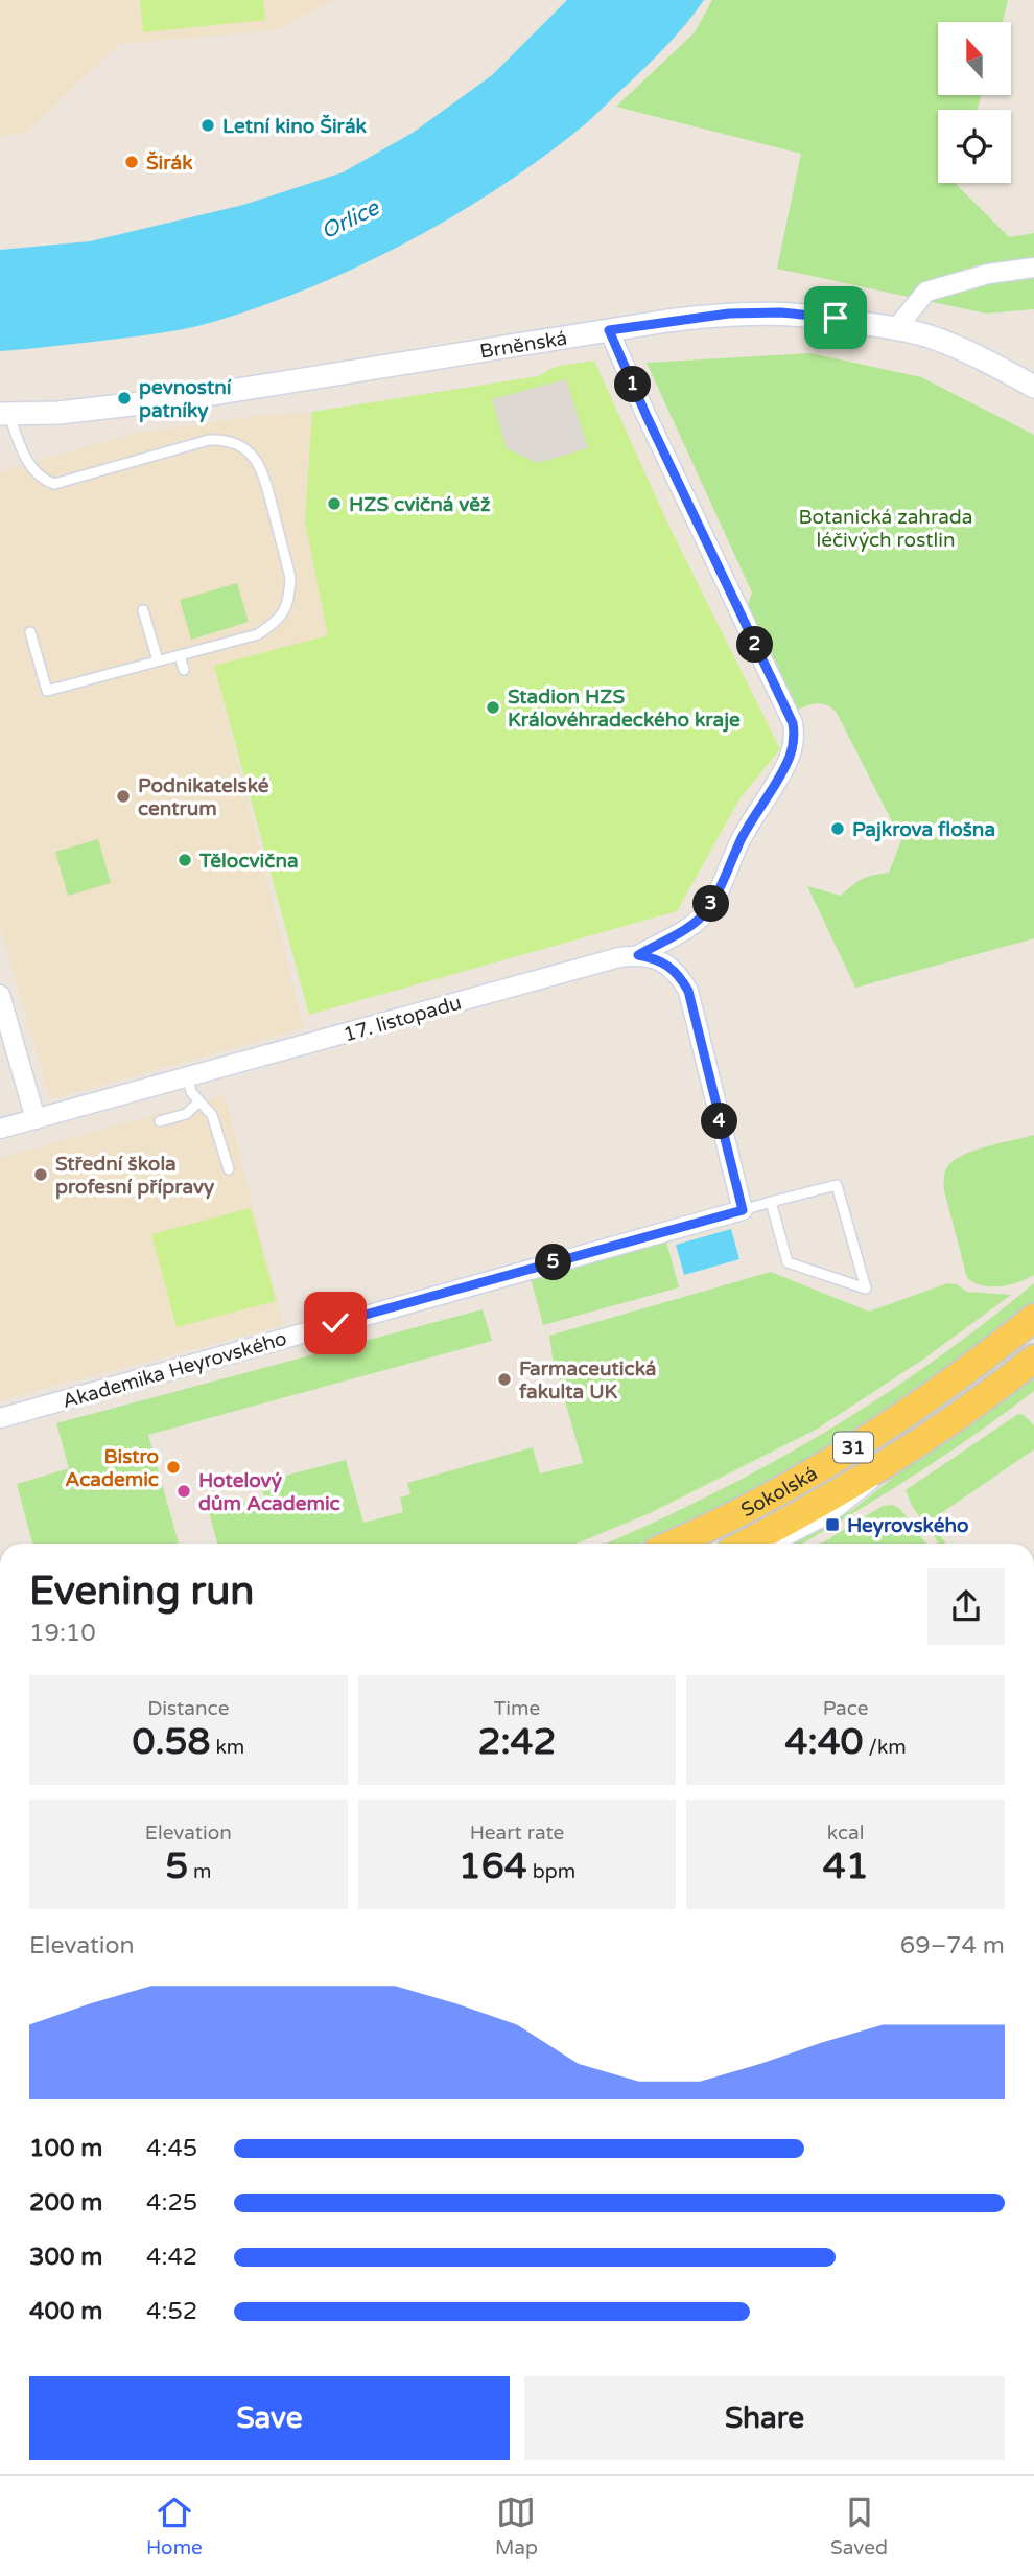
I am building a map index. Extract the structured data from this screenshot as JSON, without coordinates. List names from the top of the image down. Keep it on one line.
{"streets":{"main road":["31","Sokolská"],"street":["Brněnská","17. listopadu","Akademika Heyrovského"]},"water":["Orlice"],"parks":["Botanická zahrada léčivých rostlin"],"places":{"other":["Letní kino Širák","Širák","pevnostní patníky","HZS cvičná věž","Stadion HZS Královéhradeckého kraje","Podnikatelské centrum","Pajkrova flošna","Tělocvična","Střední škola profesní přípravy","Farmaceutická fakulta UK","Bistro Academic","Hotelový dům Academic"],"transit":["Heyrovského"]},"north":"top","page":{"pins":["1","2","3","4","5"],"heading":["Evening run","19:10"],"stats":[["Distance","0.58 km"],["Time","2:42"],["Pace","4:40 /km"],["Elevation","5 m"],["Heart rate","164 bpm"],["kcal","41"]],"chart":["Elevation","69–74 m"],"list":[{"name":"100 m","note":"4:45"},{"name":"200 m","note":"4:25"},{"name":"300 m","note":"4:42"},{"name":"400 m","note":"4:52"}],"buttons":["Save","Share"],"tabs":["Home","Map","Saved"]}}
